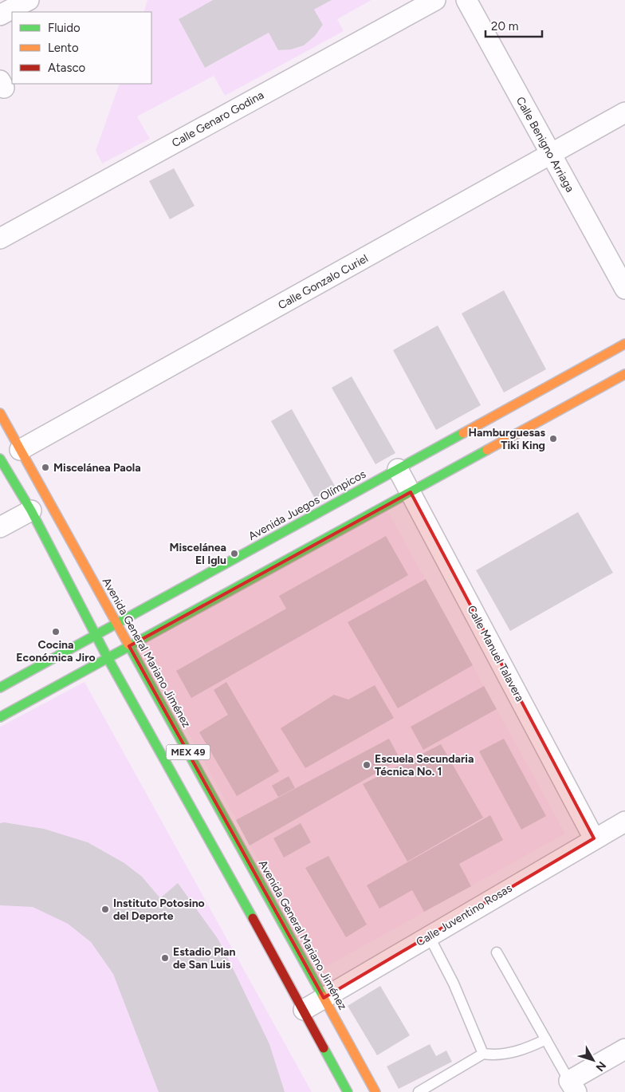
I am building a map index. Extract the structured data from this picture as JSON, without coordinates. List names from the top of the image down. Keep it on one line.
{"streets":{"main road":["Avenida Juegos Olímpicos","Avenida General Mariano Jiménez","MEX 49"],"street":["Calle Genaro Godina","Calle Benigno Arriaga","Calle Gonzalo Curiel","Calle Manuel Talavera","Calle Juventino Rosas"]},"crossings":[["Calle Benigno Arriaga","Calle Gonzalo Curiel"],["Calle Gonzalo Curiel","Avenida General Mariano Jiménez"],["Avenida Juegos Olímpicos","Avenida General Mariano Jiménez"],["Avenida Juegos Olímpicos","Calle Manuel Talavera"],["Avenida Juegos Olímpicos","MEX 49"],["Avenida General Mariano Jiménez","Calle Juventino Rosas"],["Calle Manuel Talavera","Calle Juventino Rosas"],["MEX 49","Calle Juventino Rosas"]],"places":["Hamburguesas Tiki King","Miscelánea Paola","Miscelánea El Iglu","Cocina Económica Jiro","Escuela Secundaria Técnica No. 1","Instituto Potosino del Deporte","Estadio Plan de San Luis"],"legend":["Fluido","Lento","Atasco"],"scale_bar":"20 m","north":"bottom right"}
